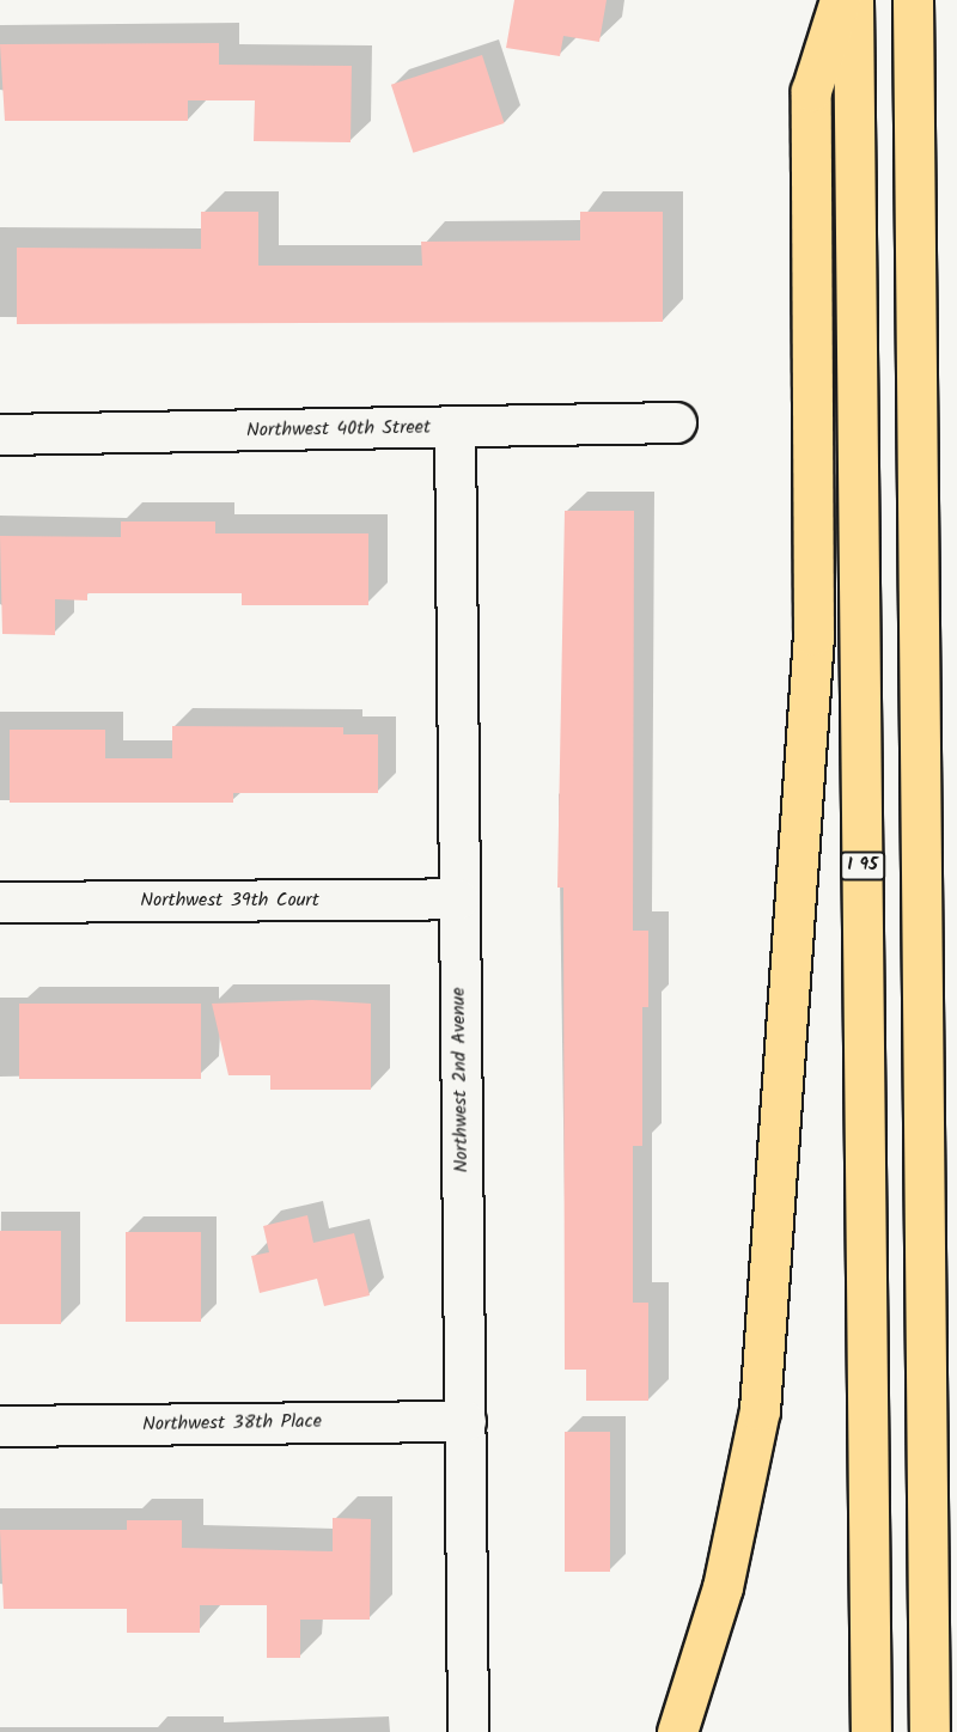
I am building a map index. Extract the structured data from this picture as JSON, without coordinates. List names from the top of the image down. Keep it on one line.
{"streets":{"highway":["I 95"],"street":["Northwest 40th Street","Northwest 39th Court","Northwest 2nd Avenue","Northwest 38th Place"]},"crossings":[["Northwest 40th Street","Northwest 2nd Avenue"],["Northwest 39th Court","Northwest 2nd Avenue"],["Northwest 2nd Avenue","Northwest 38th Place"]]}
